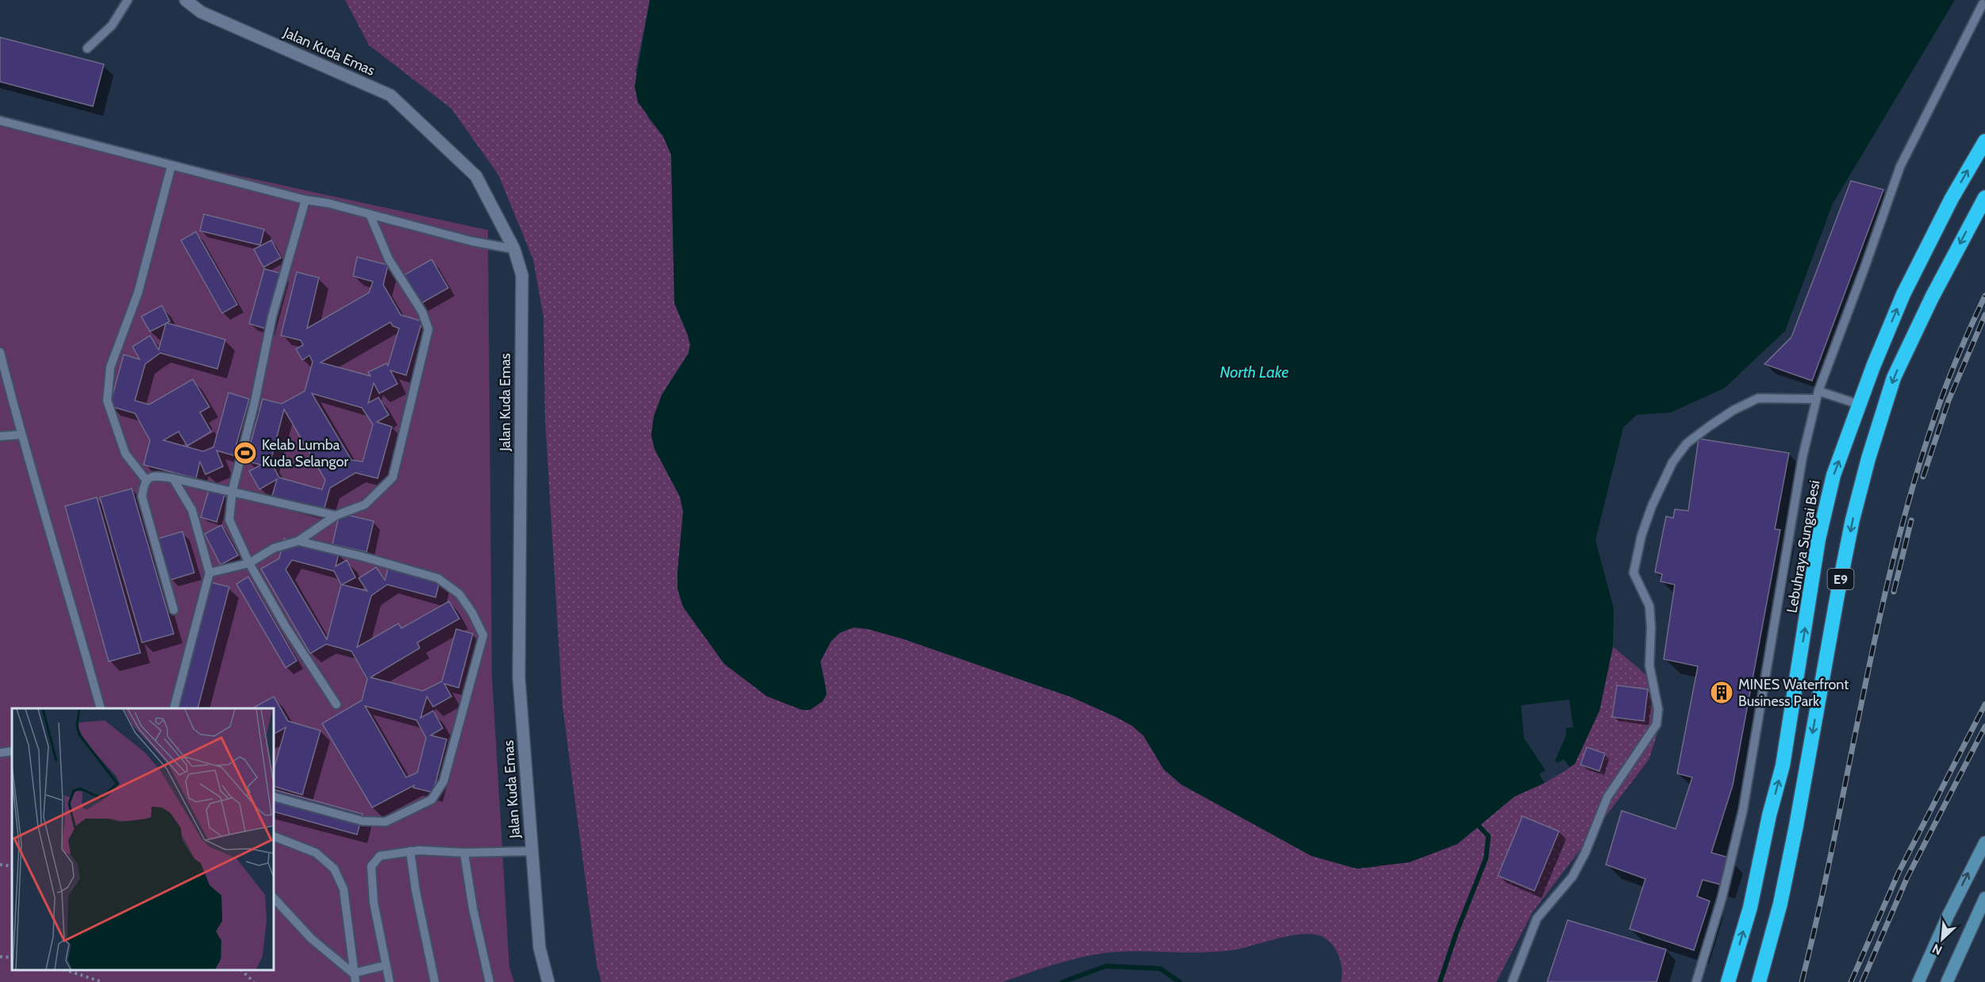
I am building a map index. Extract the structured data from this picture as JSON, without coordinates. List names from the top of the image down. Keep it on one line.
{"streets":{"highway":["Lebuhraya Sungai Besi","E9"],"street":["Jalan Kuda Emas"]},"water":["North Lake"],"places":{"sports":["Kelab Lumba Kuda Selangor"],"building":["MINES Waterfront Business Park"]},"north":"bottom left"}
